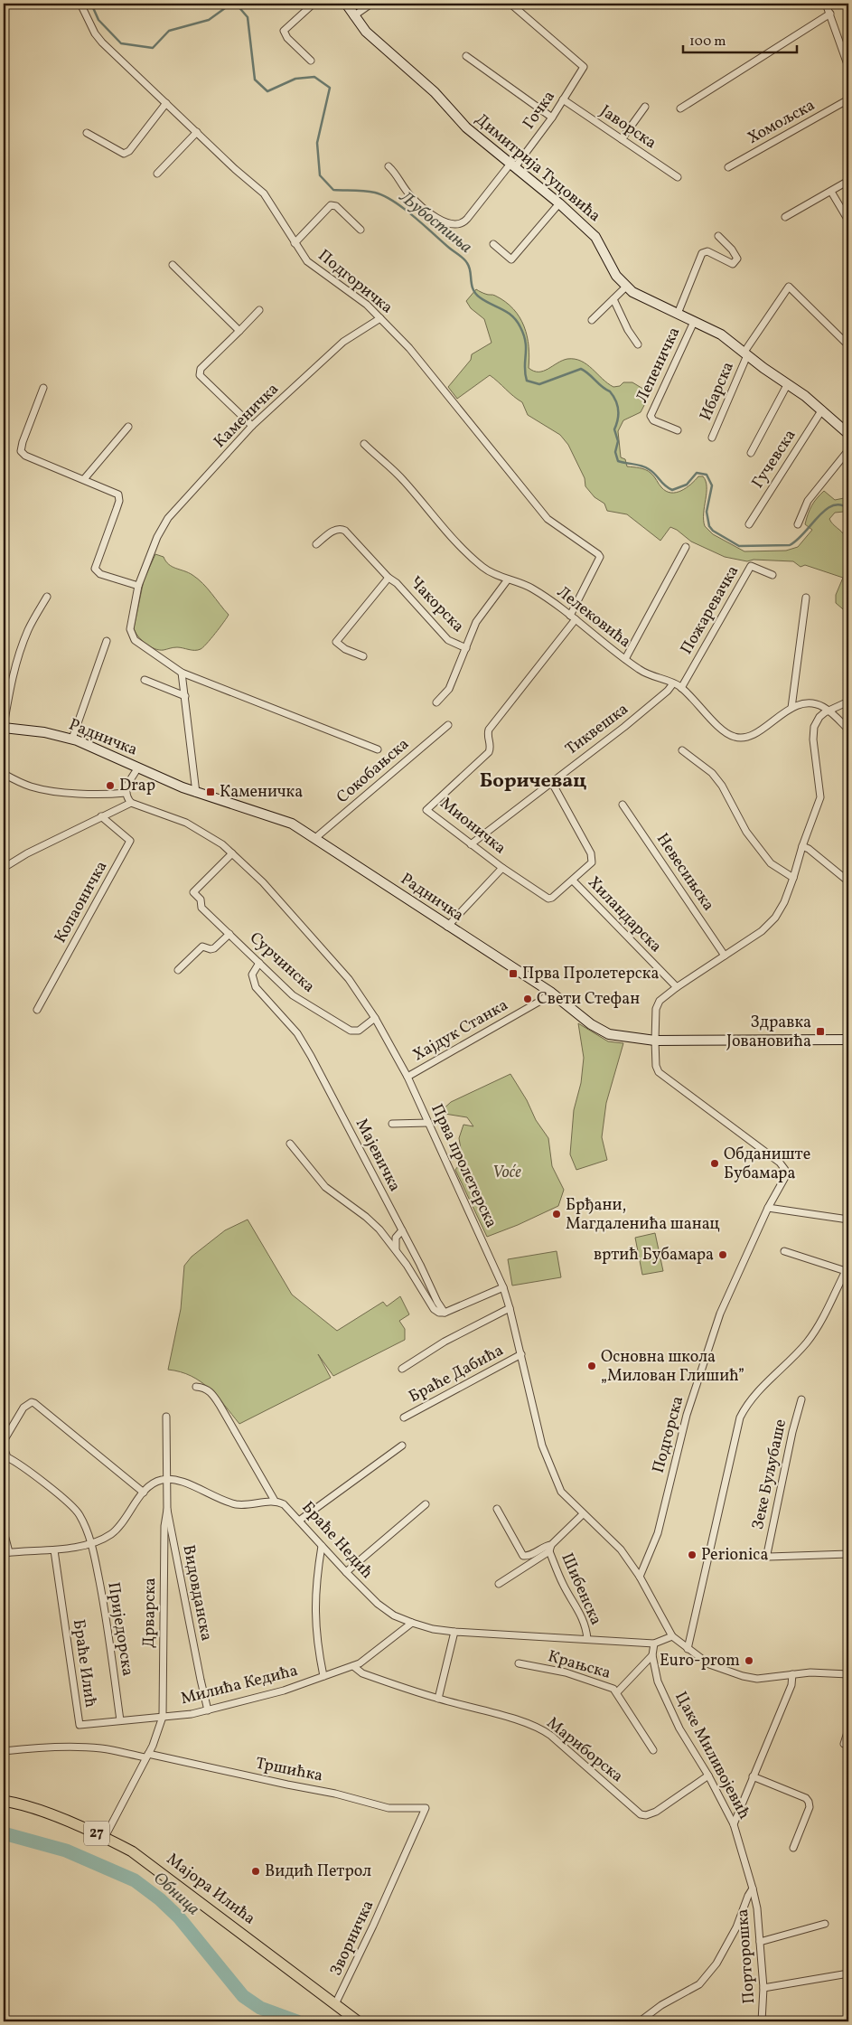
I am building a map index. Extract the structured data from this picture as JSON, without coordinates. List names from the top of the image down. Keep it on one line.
{"streets":{"main road":["27","Мајора Илића"],"street":["Гочка","Хомољска","Јаворска","Димитрија Туцовића","Подгоричка","Лепеничка","Ибарска","Каменичка","Гучевска","Чакорска","Пожаревачка","Лелековића","Тиквешка","Радничка","Сокобањска","Мионичка","Невесињска","Копаоничка","Хиландарска","Сурчинска","Хајдук Станка","Мајевичка","Прва пролетерска","Браће Дабића","Подгорска","Зеке Буљубаше","Браће Недић","Шибенска","Видовданска","Дрварска","Приједорска","Браће Илић","Крањска","Милића Кедића","Мариборска","Цаке Миливојевић","Тршићка","Зворничка","Порторошка"]},"crossings":[["Гочка","Јаворска"],["Гочка","Димитрија Туцовића"],["Димитрија Туцовића","Лепеничка"],["Димитрија Туцовића","Ибарска"],["Димитрија Туцовића","Гучевска"],["Подгоричка","Каменичка"],["Подгоричка","Мионичка"],["Чакорска","Лелековића"],["Пожаревачка","Лелековића"],["Лелековића","Тиквешка"],["Лелековића","Мионичка"],["Тиквешка","Мионичка"],["Радничка","Сокобањска"],["Радничка","Мионичка"],["Радничка","Хајдук Станка"],["Радничка","Подгорска"],["Сурчинска","Мајевичка"],["Сурчинска","Прва пролетерска"],["Хајдук Станка","Прва пролетерска"],["Прва пролетерска","Браће Дабића"],["Прва пролетерска","Подгорска"],["Прва пролетерска","Браће Недић"],["Прва пролетерска","Шибенска"],["Браће Недић","Шибенска"],["Браће Недић","Милића Кедића"],["Браће Недић","Цаке Миливојевић"],["Видовданска","Дрварска"],["Видовданска","Милића Кедића"],["Дрварска","Браће Илић"],["Дрварска","Милића Кедића"],["Приједорска","Браће Илић"],["Браће Илић","Милића Кедића"],["Милића Кедића","Мариборска"],["Милића Кедића","Тршићка"],["Милића Кедића","Мајора Илића"],["Мариборска","Цаке Миливојевић"],["Цаке Миливојевић","Порторошка"],["Тршићка","Зворничка"],["Мајора Илића","Зворничка"]],"districts":["Боричевац"],"water":["Љубостиња","Обница"],"parks":["Voće"],"places":{"other":["Drap","Свети Стефан","Обданиште Бубамара","Брђани, Магдаленића шанац","вртић Бубамара","Основна школа „Милован Глишић”","Perionica","Euro-prom","Видић Петрол"],"transit":["Каменичка","Прва Пролетерска","Здравка Јовановића"]},"scale_bar":"100 m"}
